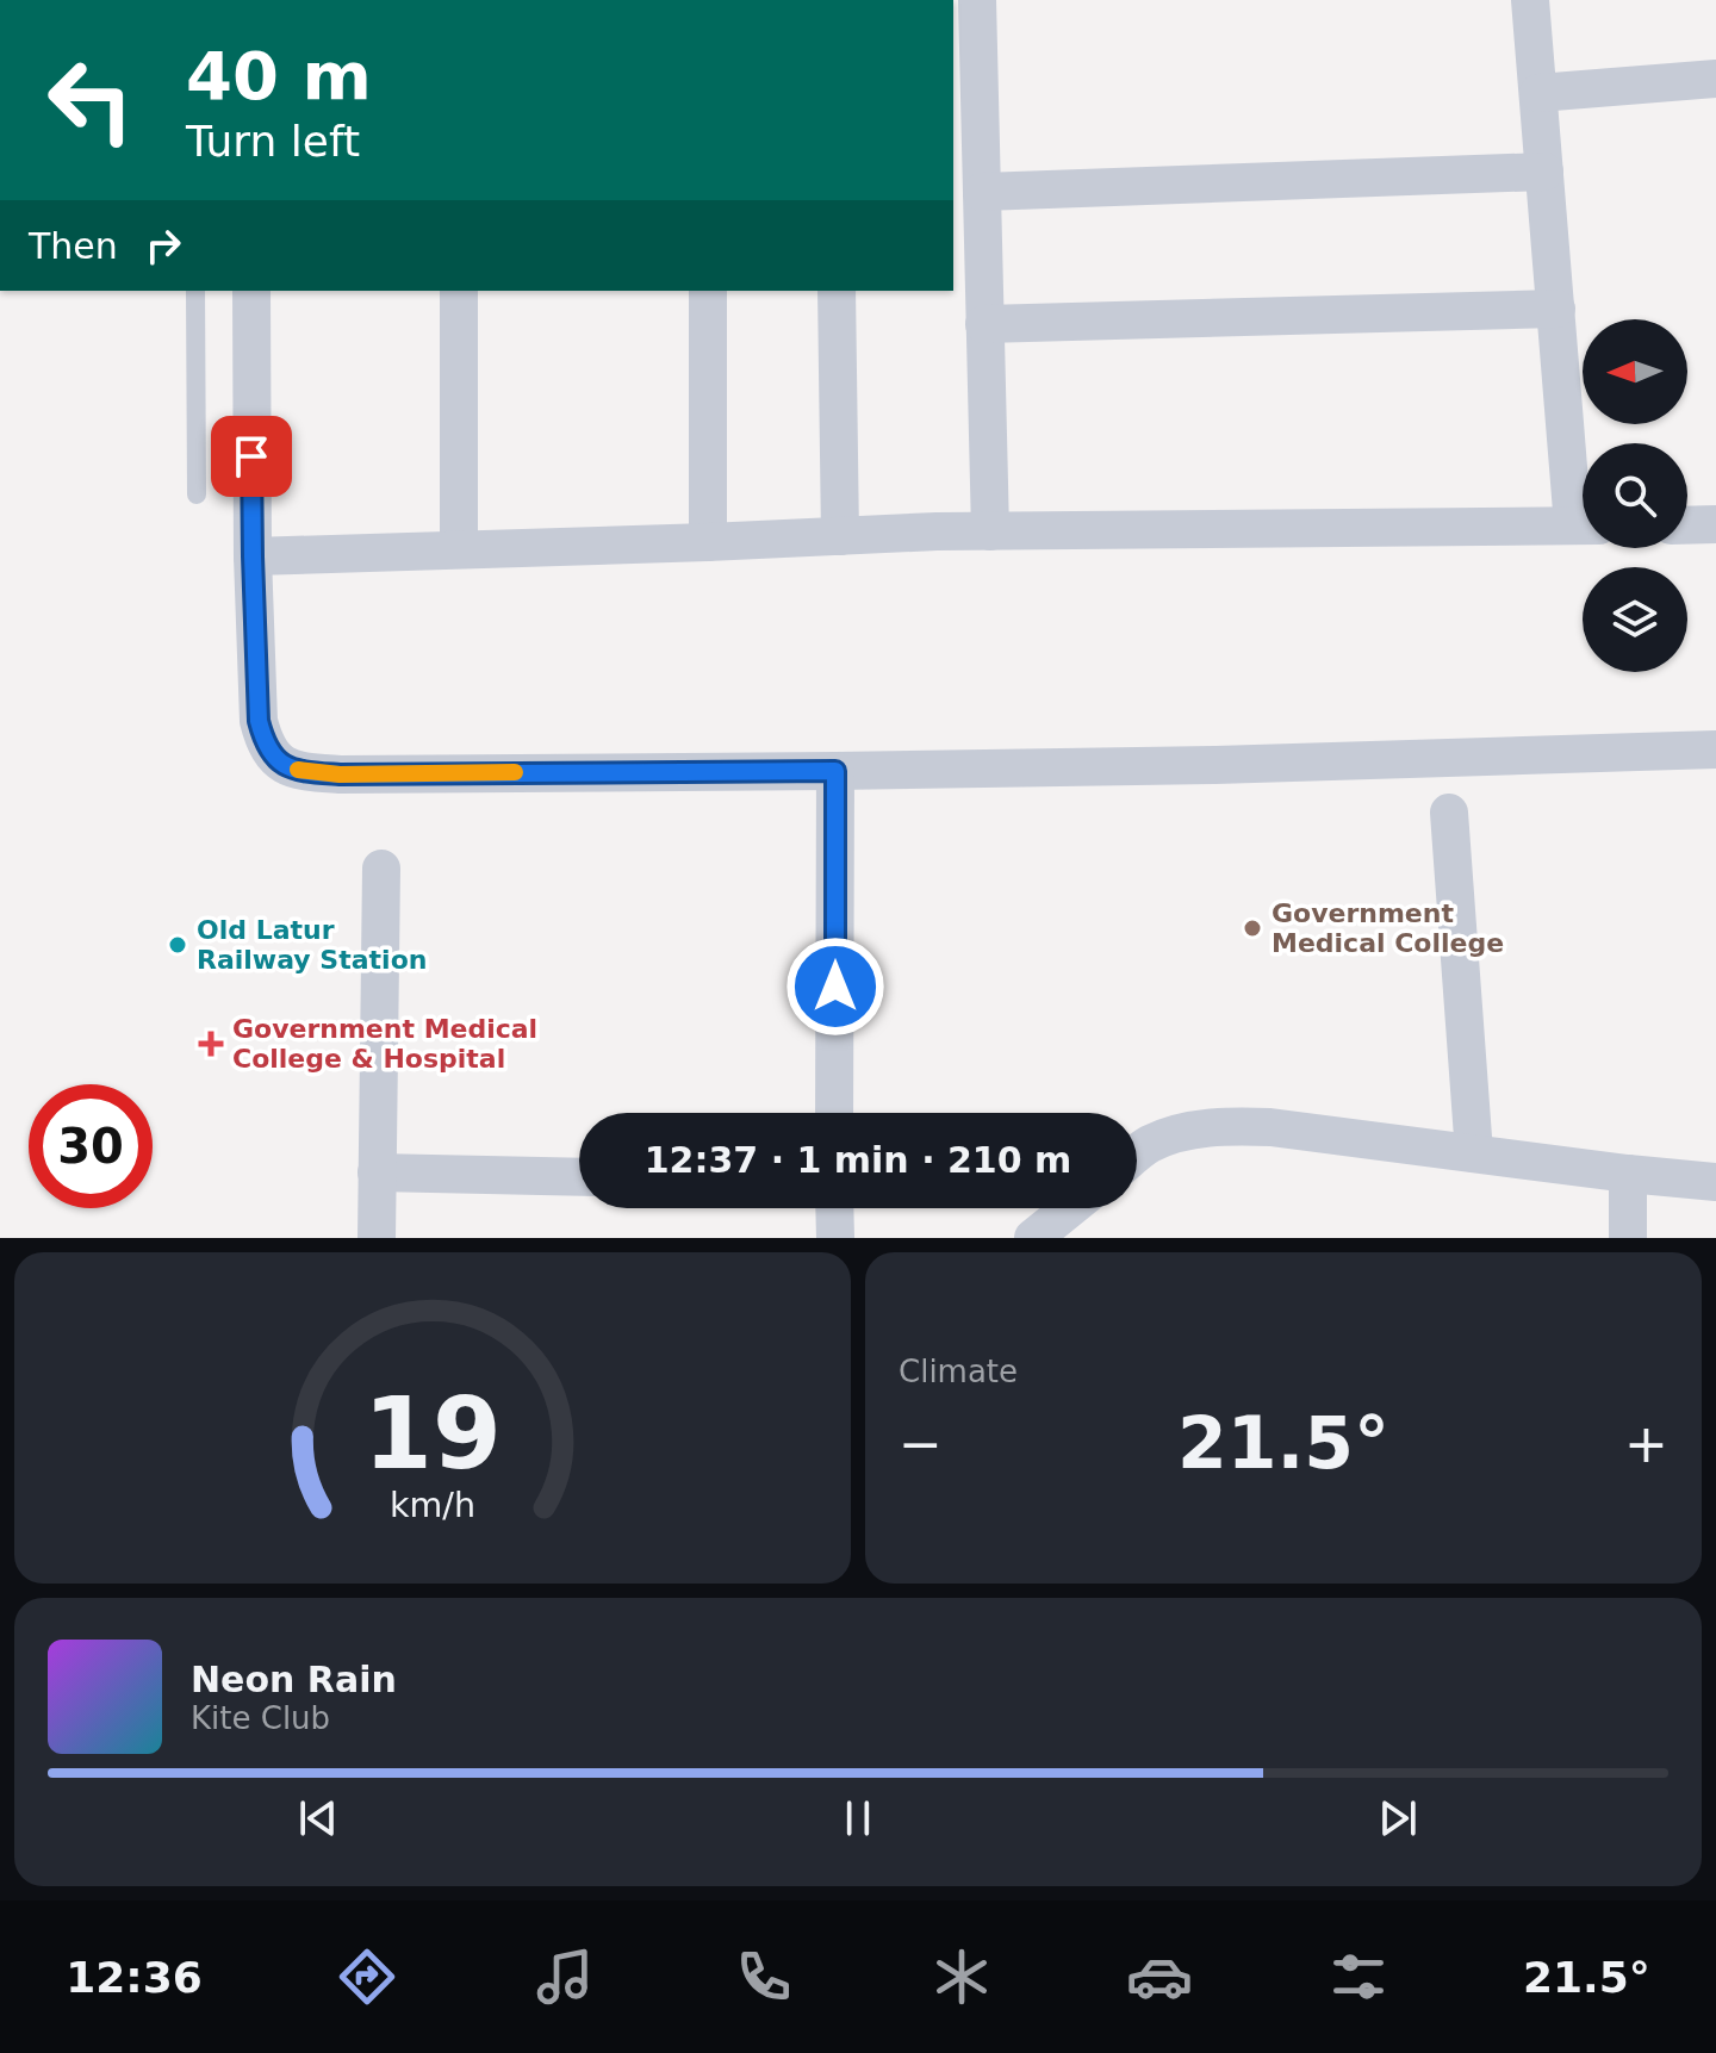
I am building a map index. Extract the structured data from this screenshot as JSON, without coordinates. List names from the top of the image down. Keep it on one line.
{"places":{"other":["Government Medical College","Old Latur Railway Station"],"health":["Government Medical College & Hospital"]},"north":"left","page":{"turn":["40 m","Turn left"],"then":"Then","limit":"30","trip":"12:37 · 1 min · 210 m","tile":"Climate","heat":["−","21.5°","+"],"song":["Neon Rain","Kite Club"],"tabs":["12:36","21.5°"],"gauge":["19","km/h"]}}
